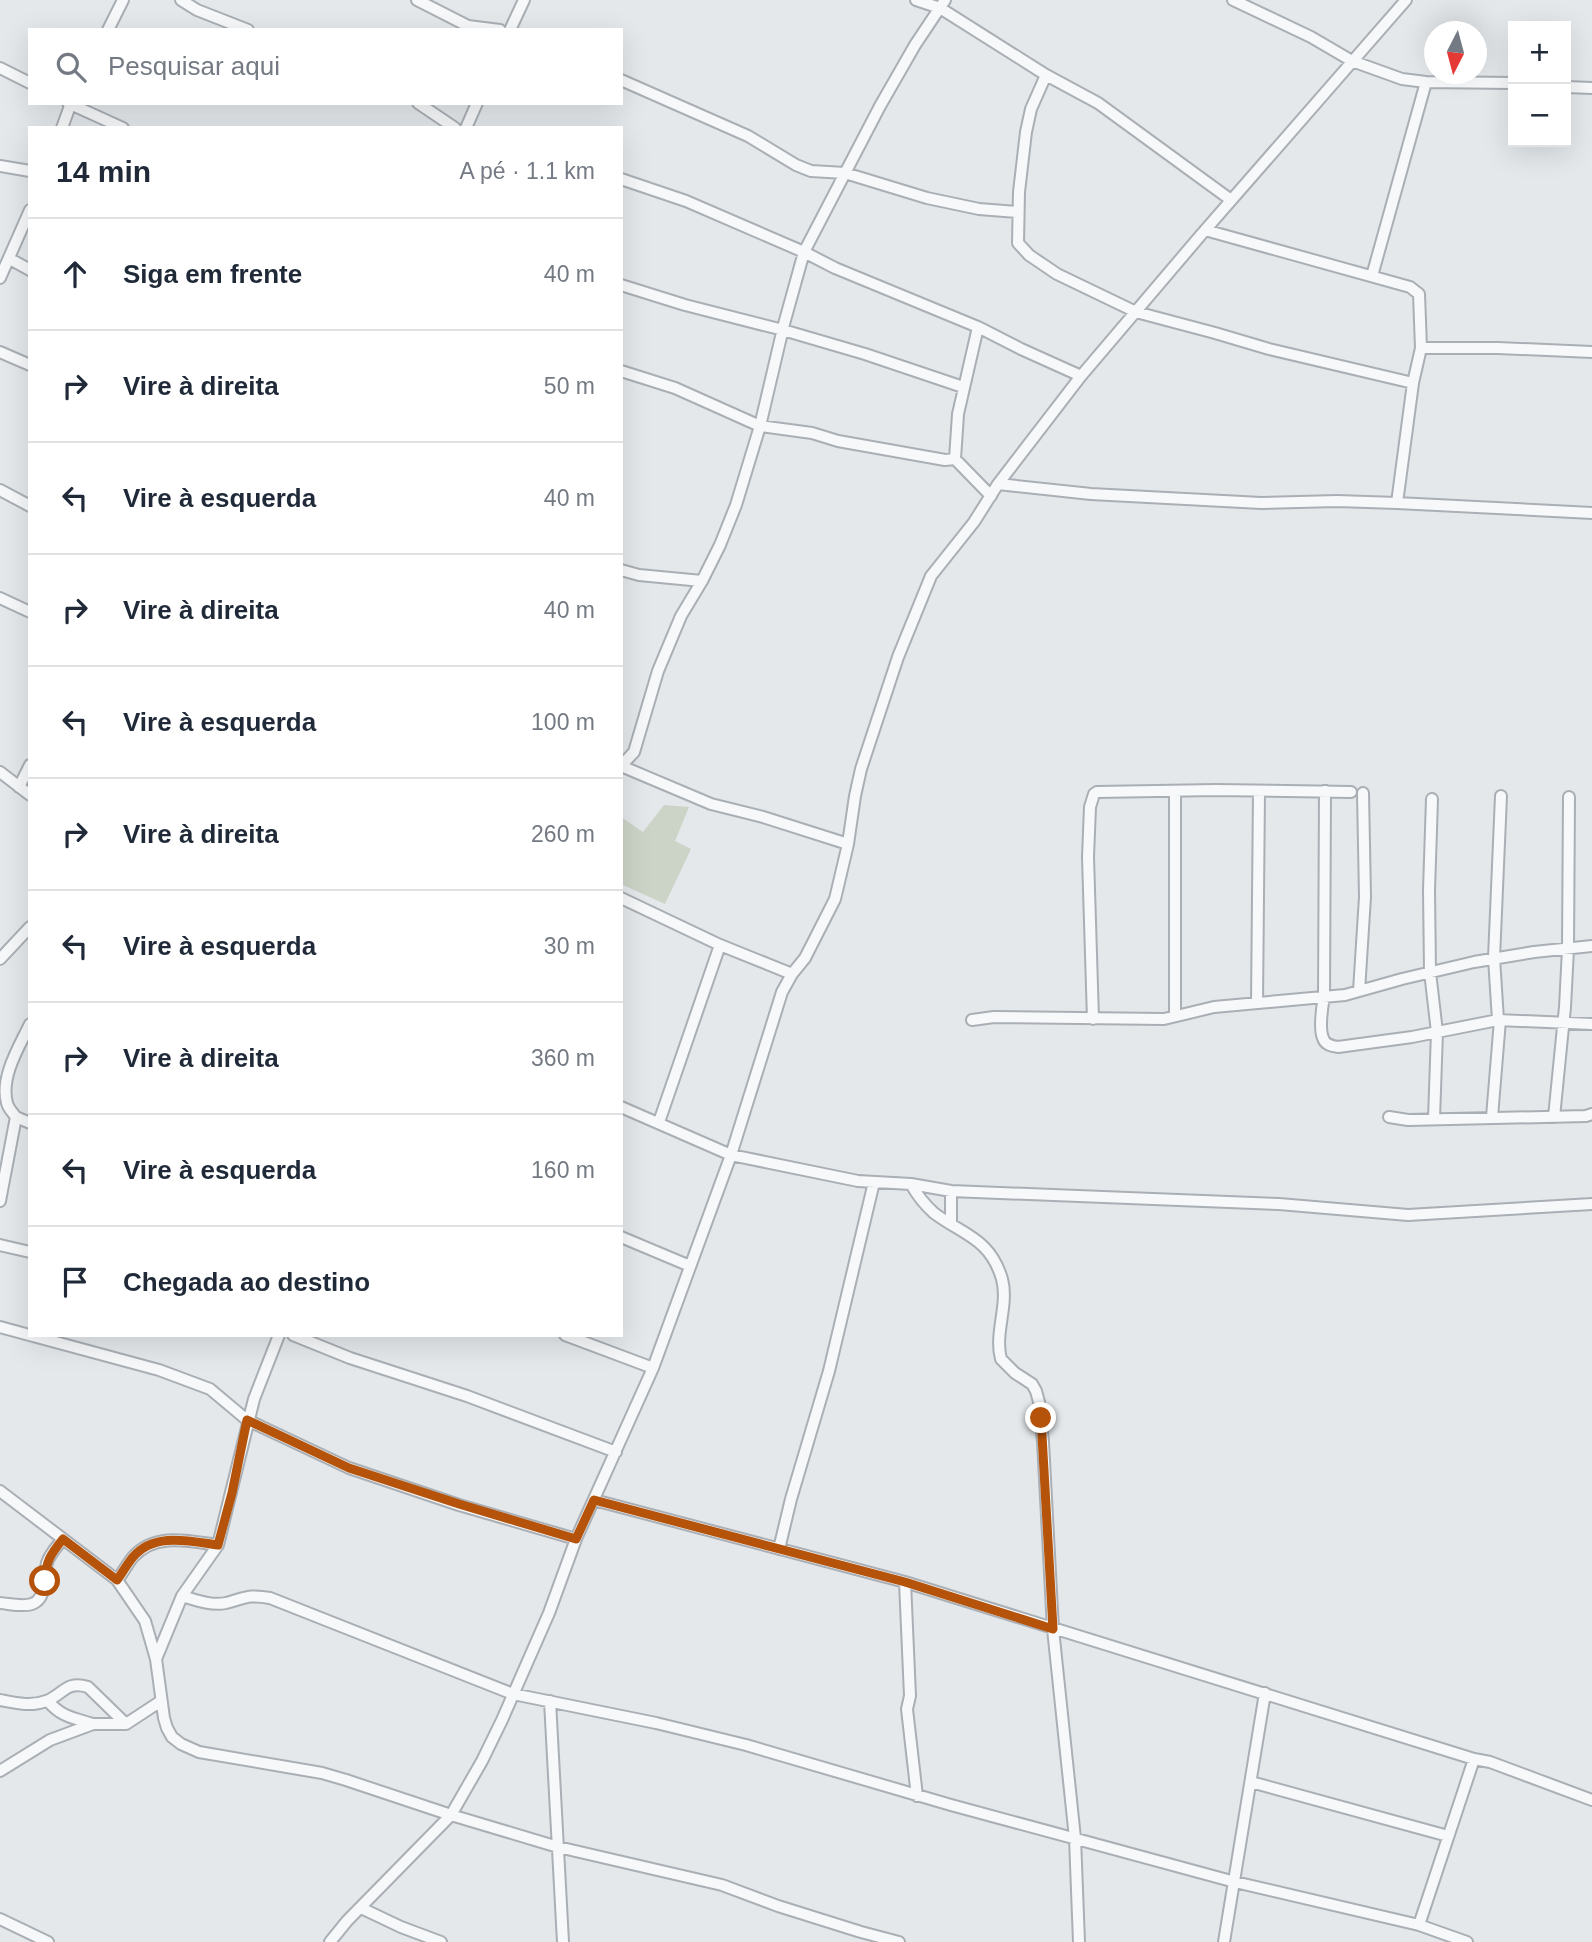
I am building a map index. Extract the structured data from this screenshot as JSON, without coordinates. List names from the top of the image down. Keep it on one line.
{"north":"bottom","page":{"map_buttons":["+","−"],"search":"Pesquisar aqui","heading":["14 min","A pé · 1.1 km"],"list":[["Siga em frente","40 m"],["Vire à direita","50 m"],["Vire à esquerda","40 m"],["Vire à direita","40 m"],["Vire à esquerda","100 m"],["Vire à direita","260 m"],["Vire à esquerda","30 m"],["Vire à direita","360 m"],["Vire à esquerda","160 m"],"Chegada ao destino"]}}
